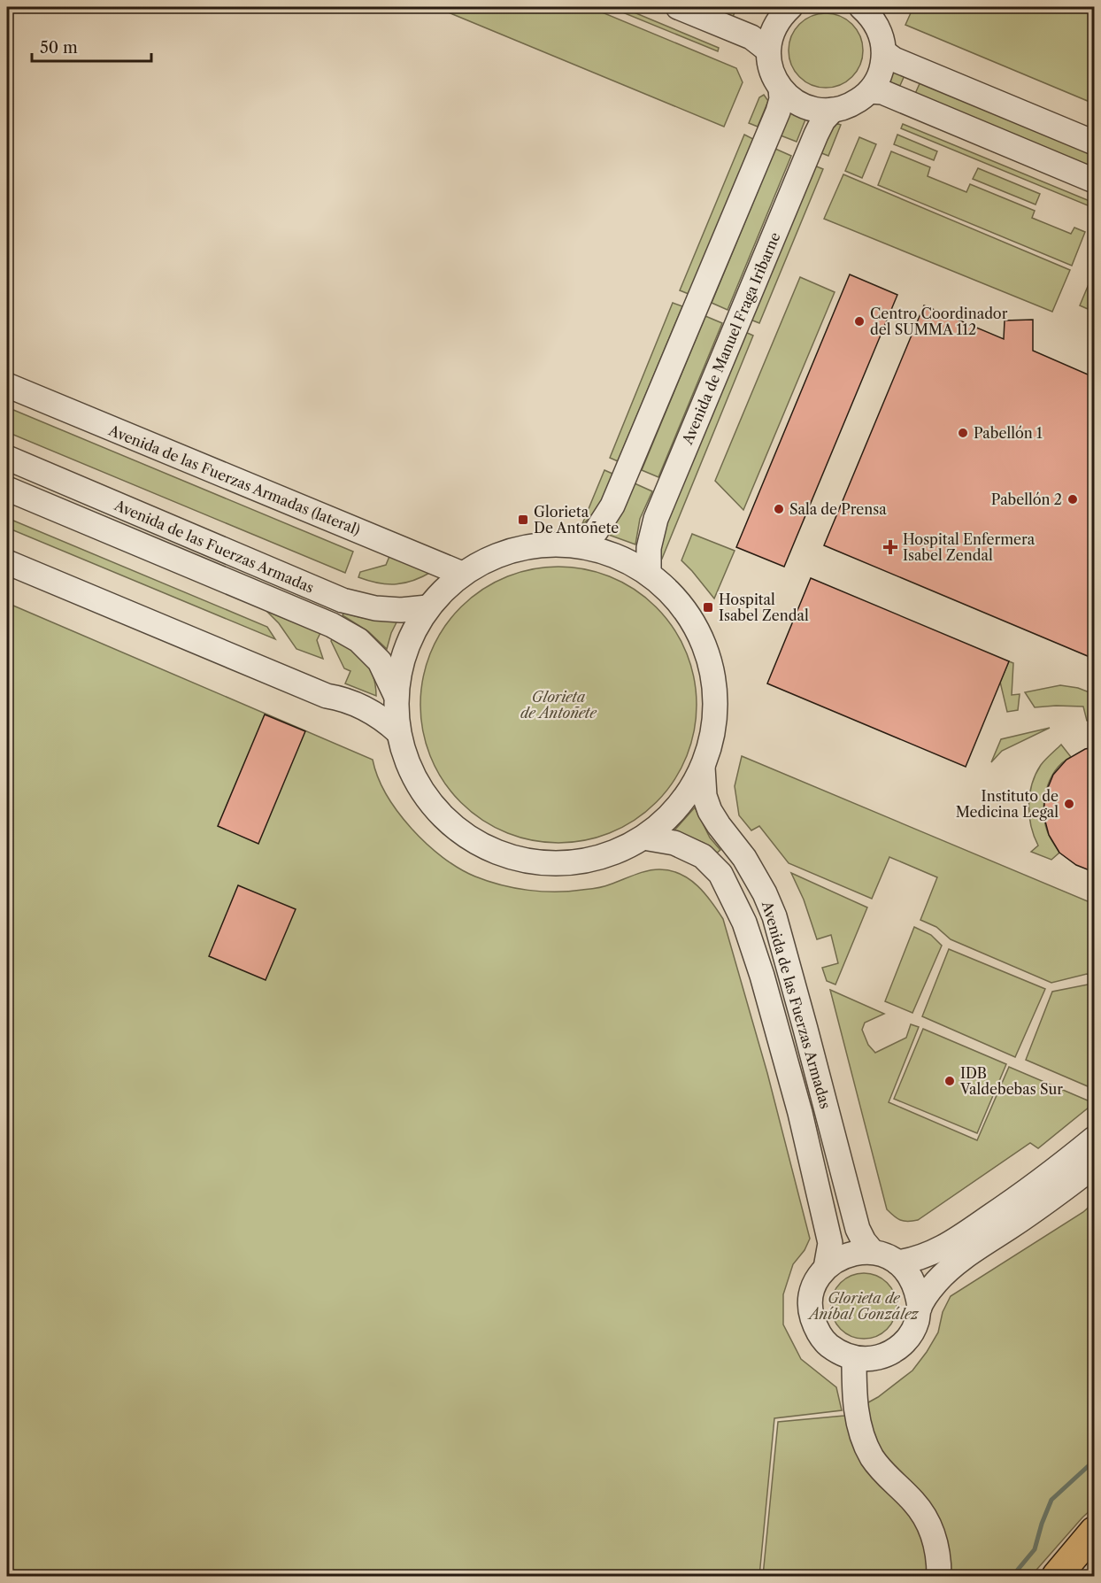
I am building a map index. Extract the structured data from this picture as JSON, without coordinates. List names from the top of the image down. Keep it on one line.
{"streets":{"street":["Avenida de Manuel Fraga Iribarne","Avenida de las Fuerzas Armadas (lateral)","Avenida de las Fuerzas Armadas"]},"parks":["Glorieta de Antoñete","Glorieta de Aníbal González"],"places":{"other":["Centro Coordinador del SUMMA 112","Pabellón 1","Pabellón 2","Sala de Prensa","Instituto de Medicina Legal","IDB Valdebebas Sur"],"transit":["Glorieta De Antoñete","Hospital Isabel Zendal"],"health":["Hospital Enfermera Isabel Zendal"]},"scale_bar":"50 m"}
